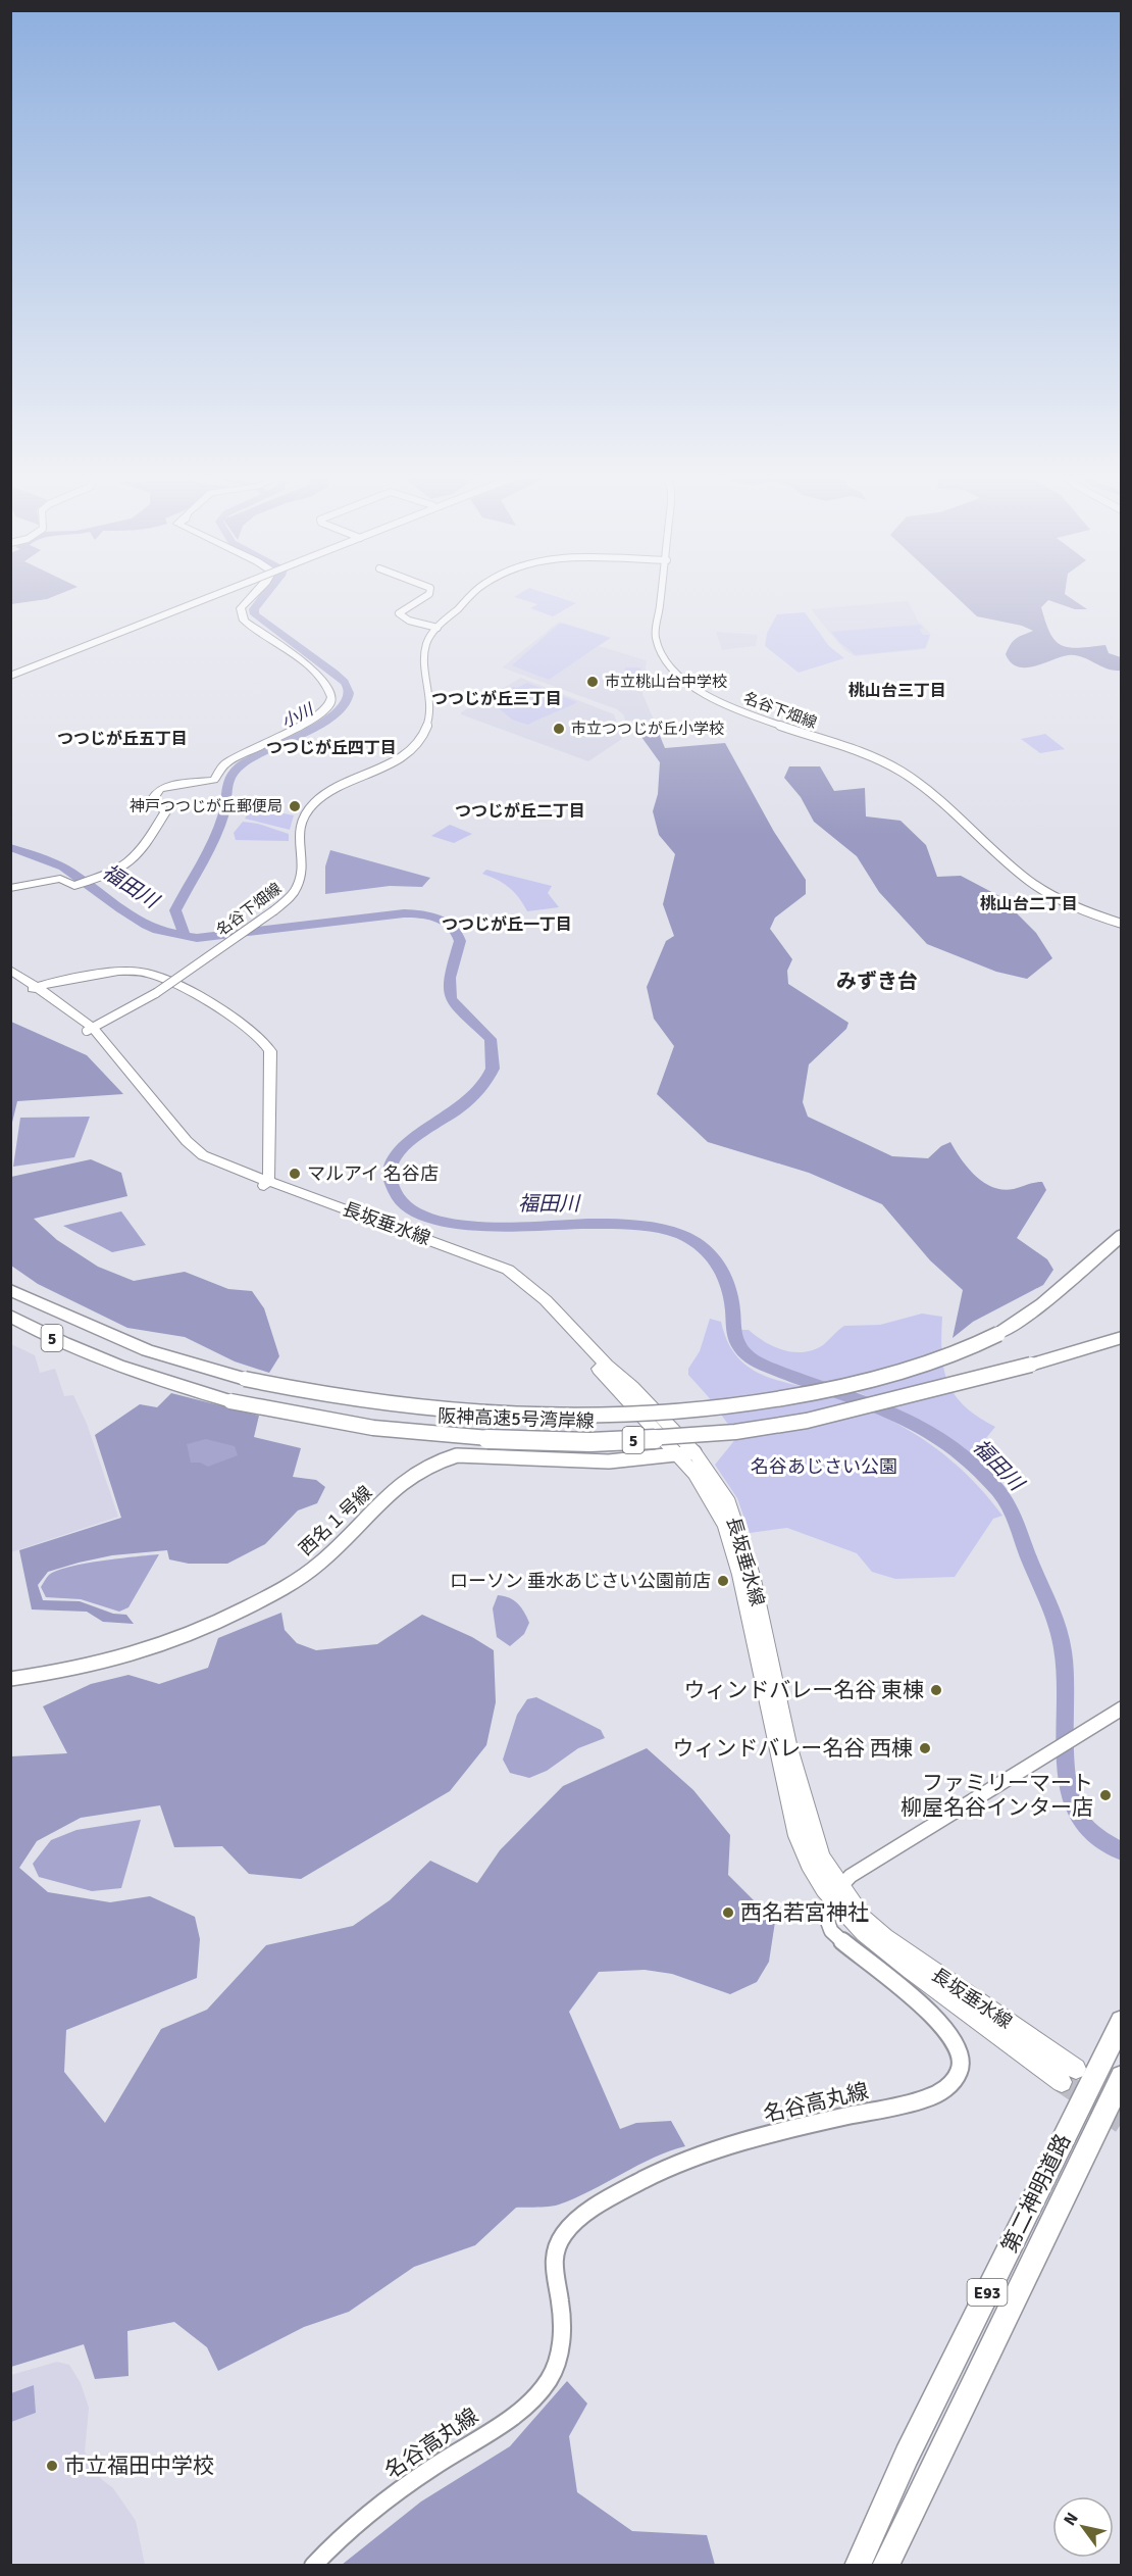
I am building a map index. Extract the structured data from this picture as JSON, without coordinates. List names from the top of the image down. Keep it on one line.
{"streets":{"highway":["5","阪神高速5号湾岸線","第二神明道路","E93"],"main road":["長坂垂水線"],"street":["名谷下畑線","西名１号線","名谷高丸線"]},"crossings":[["名谷下畑線","長坂垂水線"],["長坂垂水線","西名１号線"],["長坂垂水線","名谷高丸線"]],"districts":["桃山台三丁目","つつじが丘三丁目","つつじが丘五丁目","つつじが丘四丁目","つつじが丘二丁目","桃山台二丁目","つつじが丘一丁目","みずき台"],"water":["小川","福田川"],"parks":["名谷あじさい公園"],"places":["市立桃山台中学校","市立つつじが丘小学校","神戸つつじが丘郵便局","マルアイ 名谷店","ローソン 垂水あじさい公園前店","ウィンドバレー名谷 東棟","ウィンドバレー名谷 西棟","ファミリーマート 柳屋名谷インター店","西名若宮神社","市立福田中学校"],"north":"top left"}
